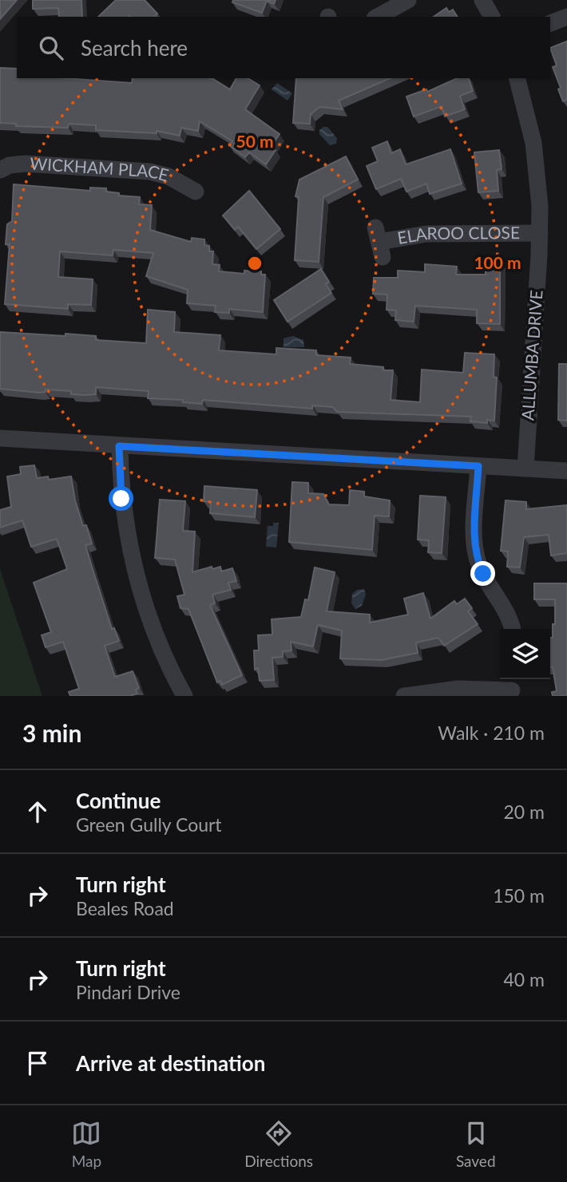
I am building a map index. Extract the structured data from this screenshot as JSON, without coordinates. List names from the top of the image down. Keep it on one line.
{"streets":{"street":["WICKHAM PLACE","ELAROO CLOSE","ALLUMBA DRIVE"]},"crossings":[["ELAROO CLOSE","ALLUMBA DRIVE"]],"page":{"search":"Search here","heading":["3 min","Walk · 210 m"],"list":[["Continue","Green Gully Court","20 m"],["Turn right","Beales Road","150 m"],["Turn right","Pindari Drive","40 m"],"Arrive at destination"],"nav":["Map","Directions","Saved"]},"rings":["50 m","100 m"]}
